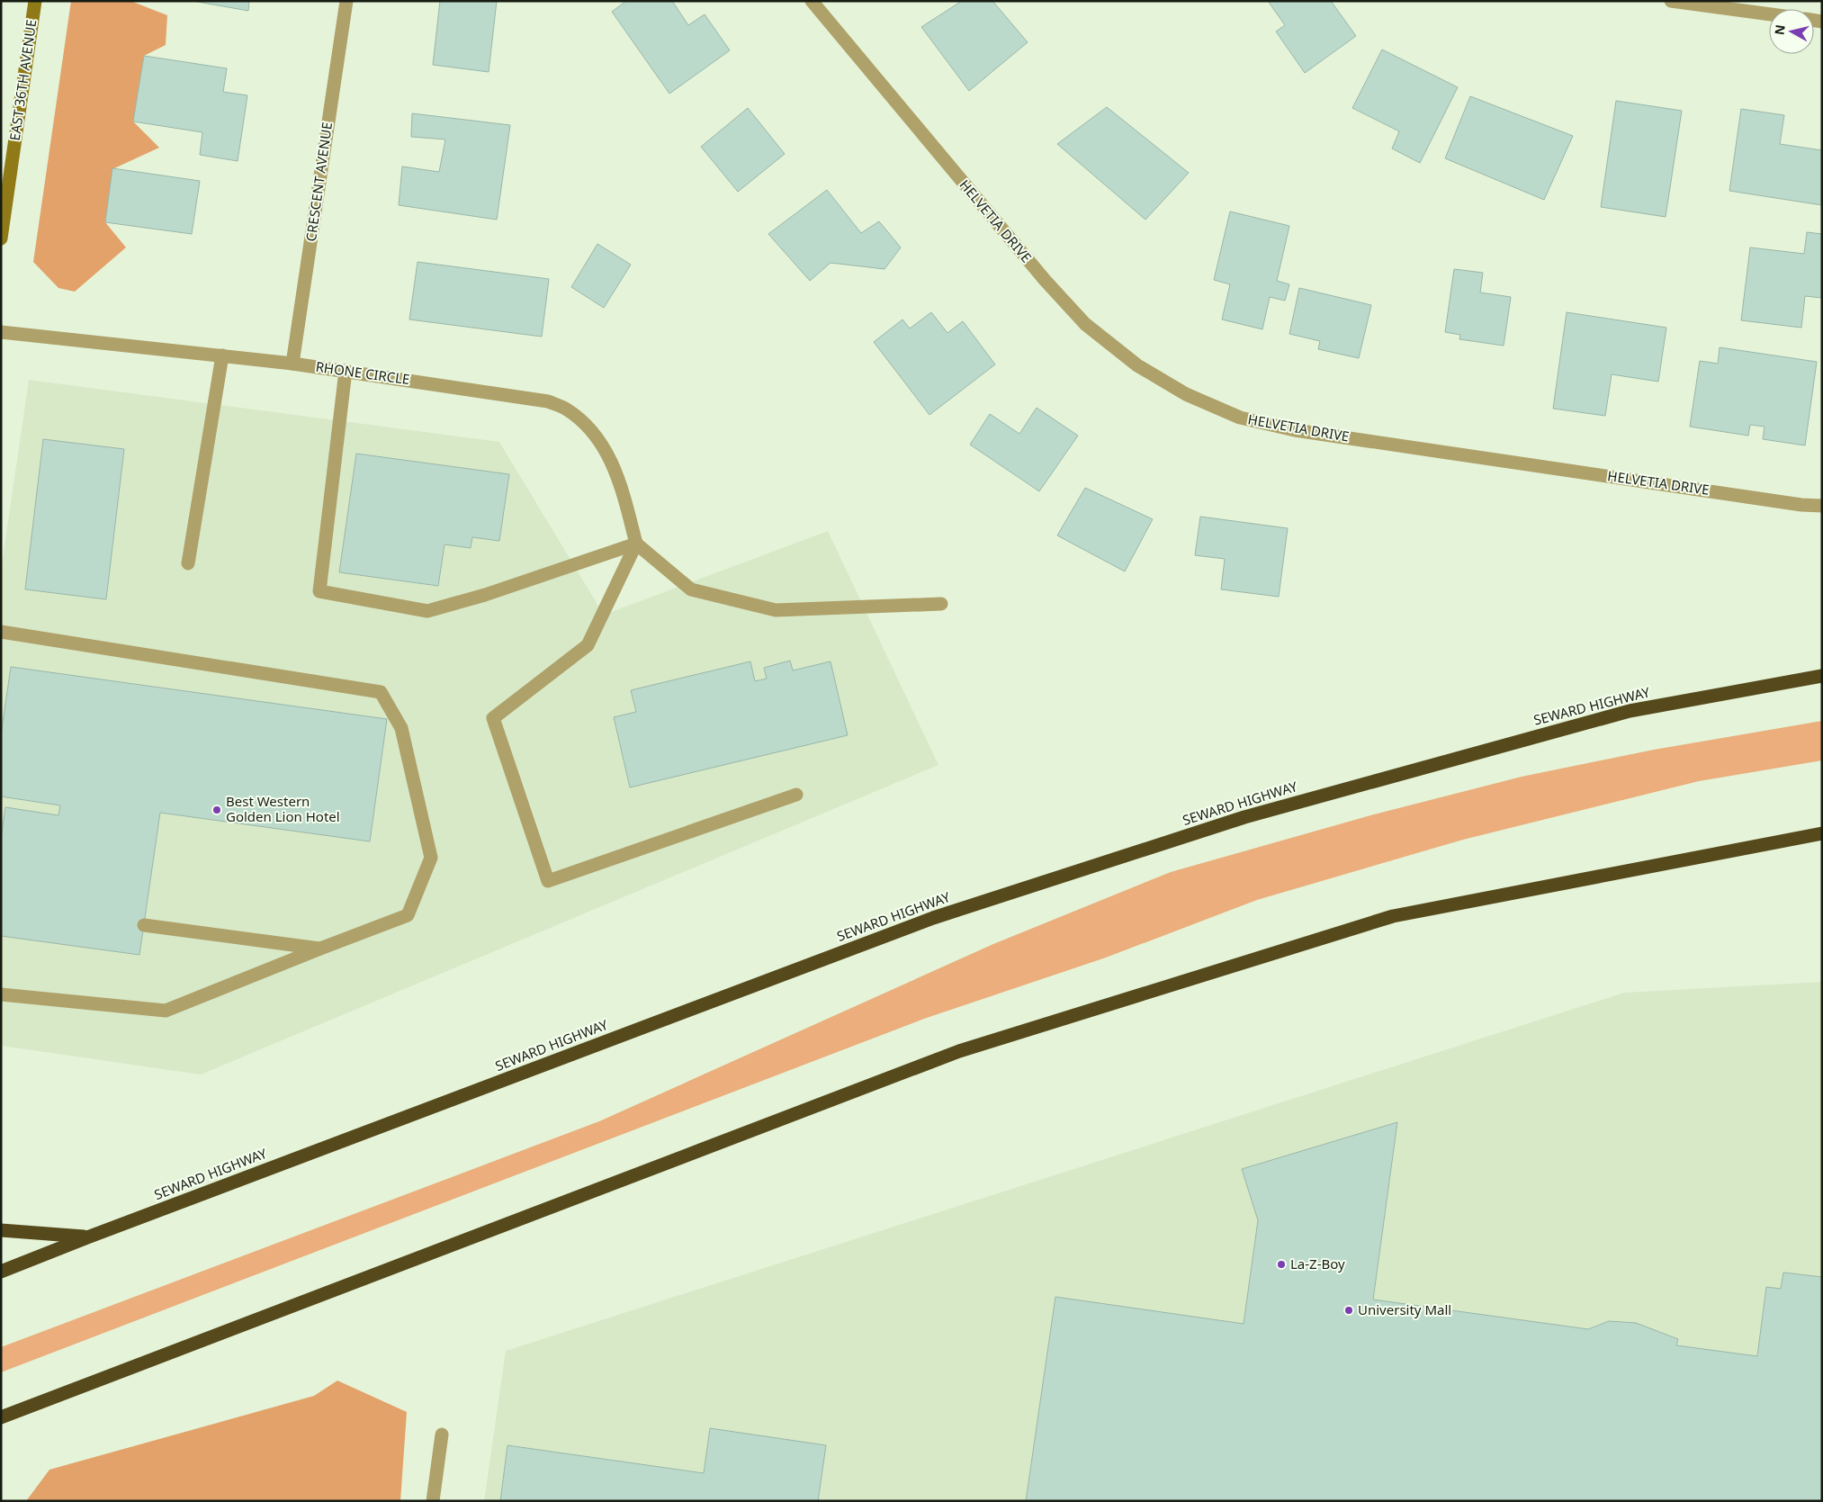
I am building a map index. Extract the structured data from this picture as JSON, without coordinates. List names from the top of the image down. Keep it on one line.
{"streets":{"highway":["SEWARD HIGHWAY"],"main road":["EAST 36TH AVENUE"],"street":["CRESCENT AVENUE","HELVETIA DRIVE","RHONE CIRCLE"]},"crossings":[["CRESCENT AVENUE","RHONE CIRCLE"]],"places":["Best Western Golden Lion Hotel","La-Z-Boy","University Mall"],"north":"left"}
